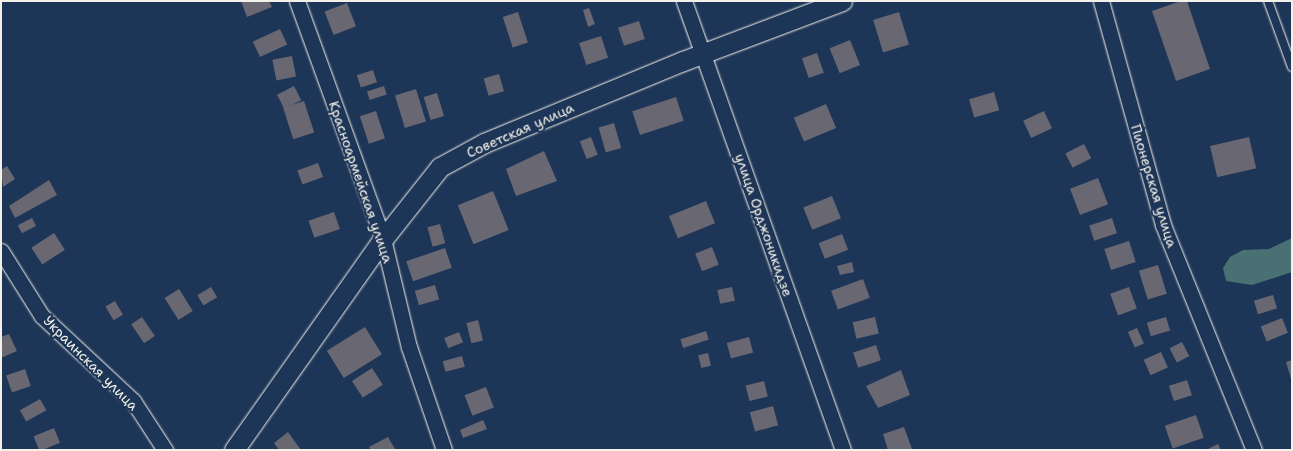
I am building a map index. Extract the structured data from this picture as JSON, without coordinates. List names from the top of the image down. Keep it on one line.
{"streets":{"street":["Советская улица","Красноармейская улица","Пионерская улица","улица Орджоникидзе","Украинская улица"]},"crossings":[["Советская улица","Красноармейская улица"],["Советская улица","улица Орджоникидзе"]]}
